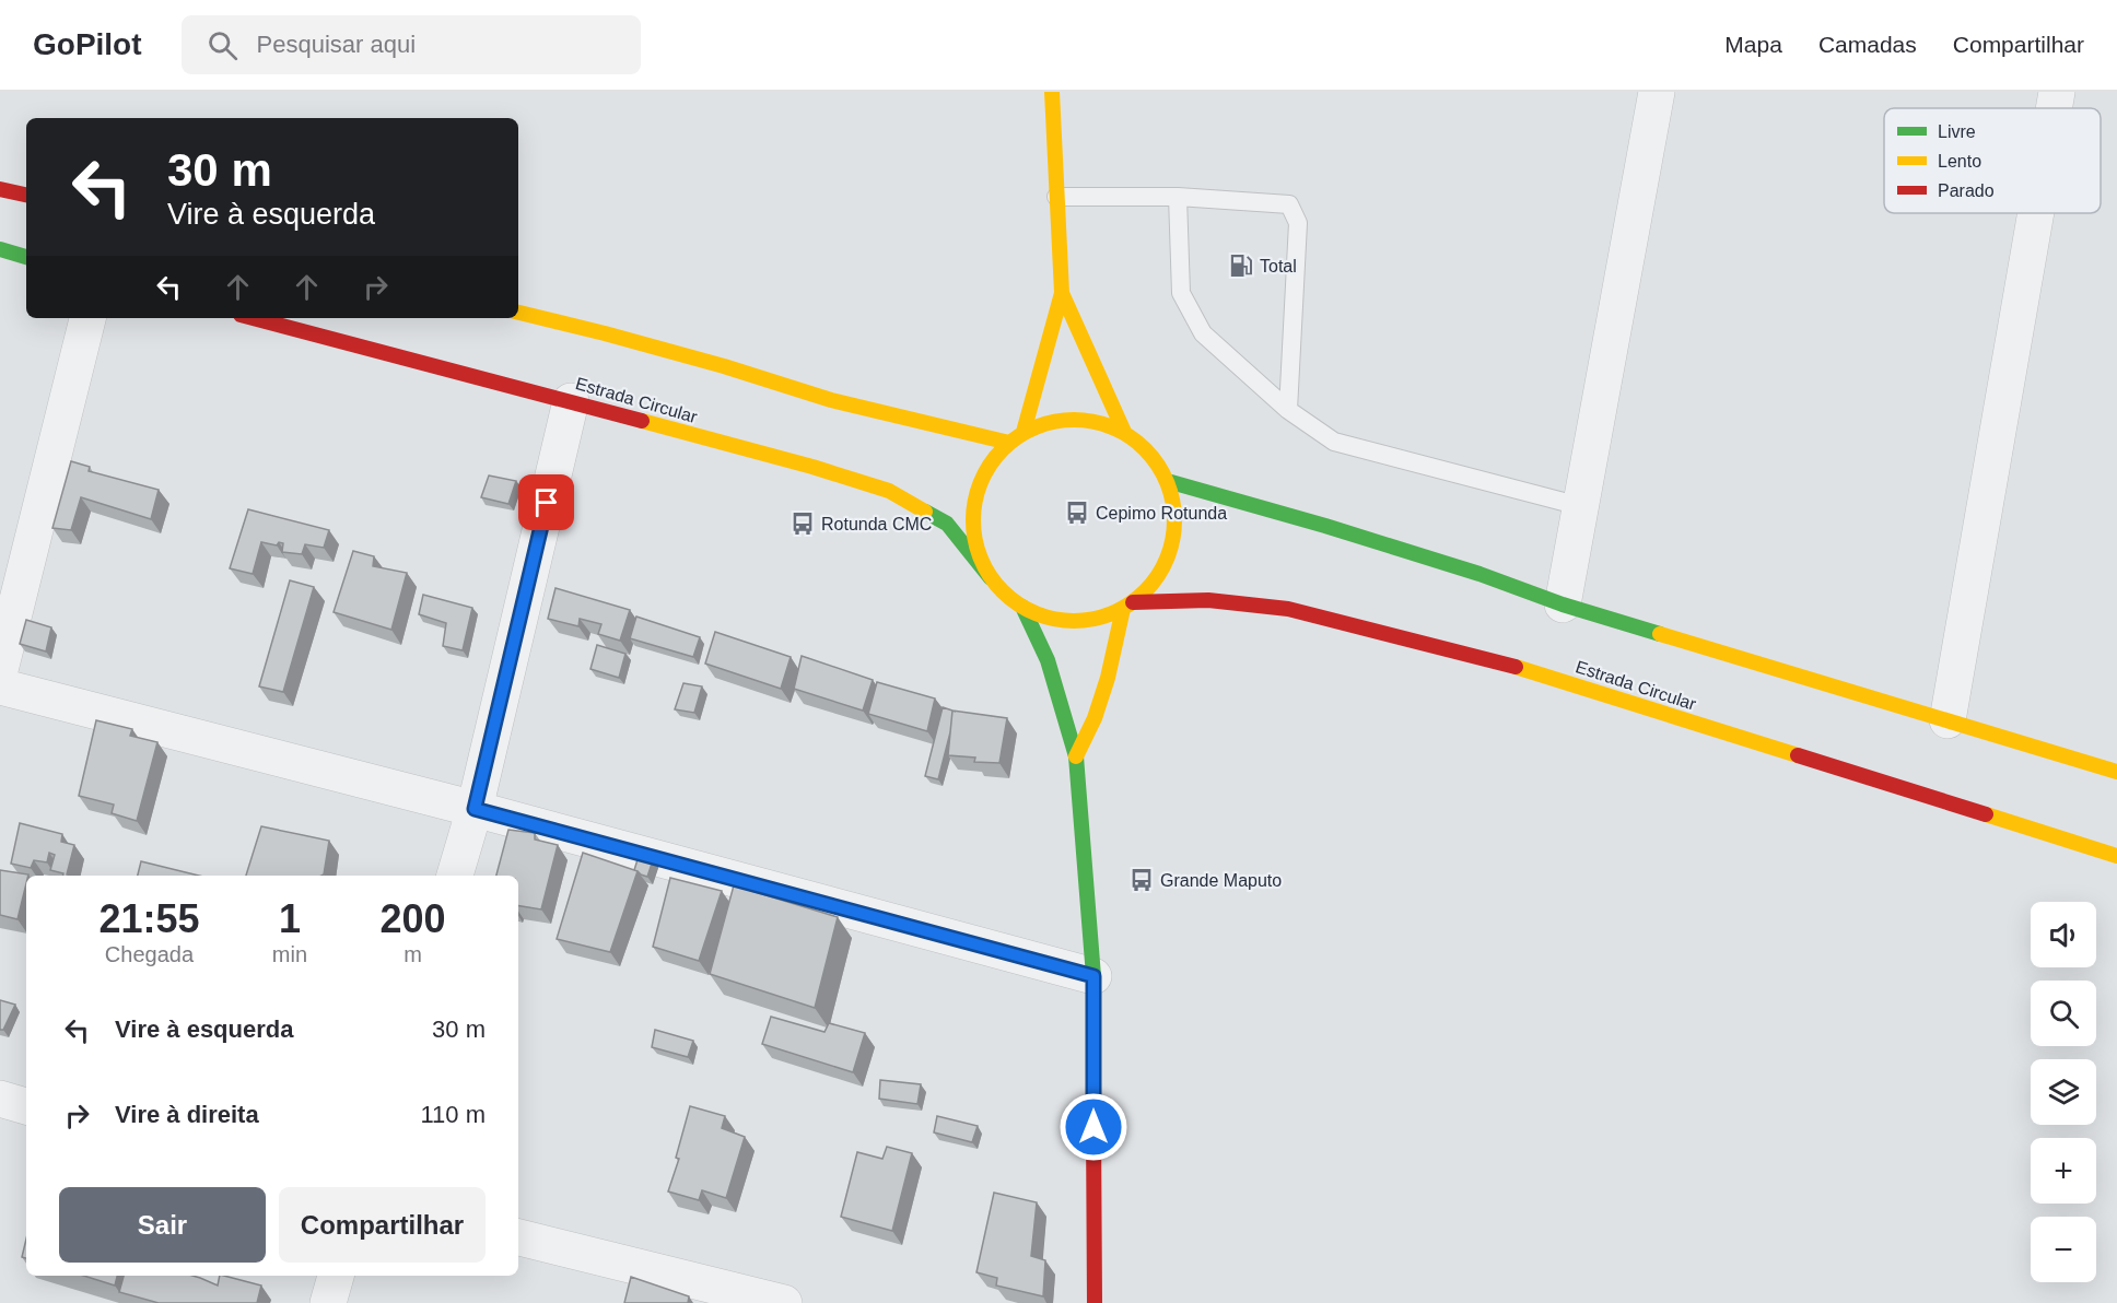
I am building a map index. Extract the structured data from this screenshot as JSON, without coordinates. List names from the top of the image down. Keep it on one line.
{"streets":{"main road":["Estrada Circular"]},"places":{"fuel station":["Total"],"bus stop":["Cepimo Rotunda","Rotunda CMC","Grande Maputo"]},"legend":["Livre","Lento","Parado"],"page":{"header":"GoPilot","search":"Pesquisar aqui","nav":["Mapa","Camadas","Compartilhar"],"turn":["30 m","Vire à esquerda"],"eta":["21:55","Chegada","1","min","200","m"],"map_buttons":["+","−"],"list":[{"name":"Vire à esquerda","value":"30 m"},{"name":"Vire à direita","value":"110 m"}],"buttons":["Sair","Compartilhar"]}}
